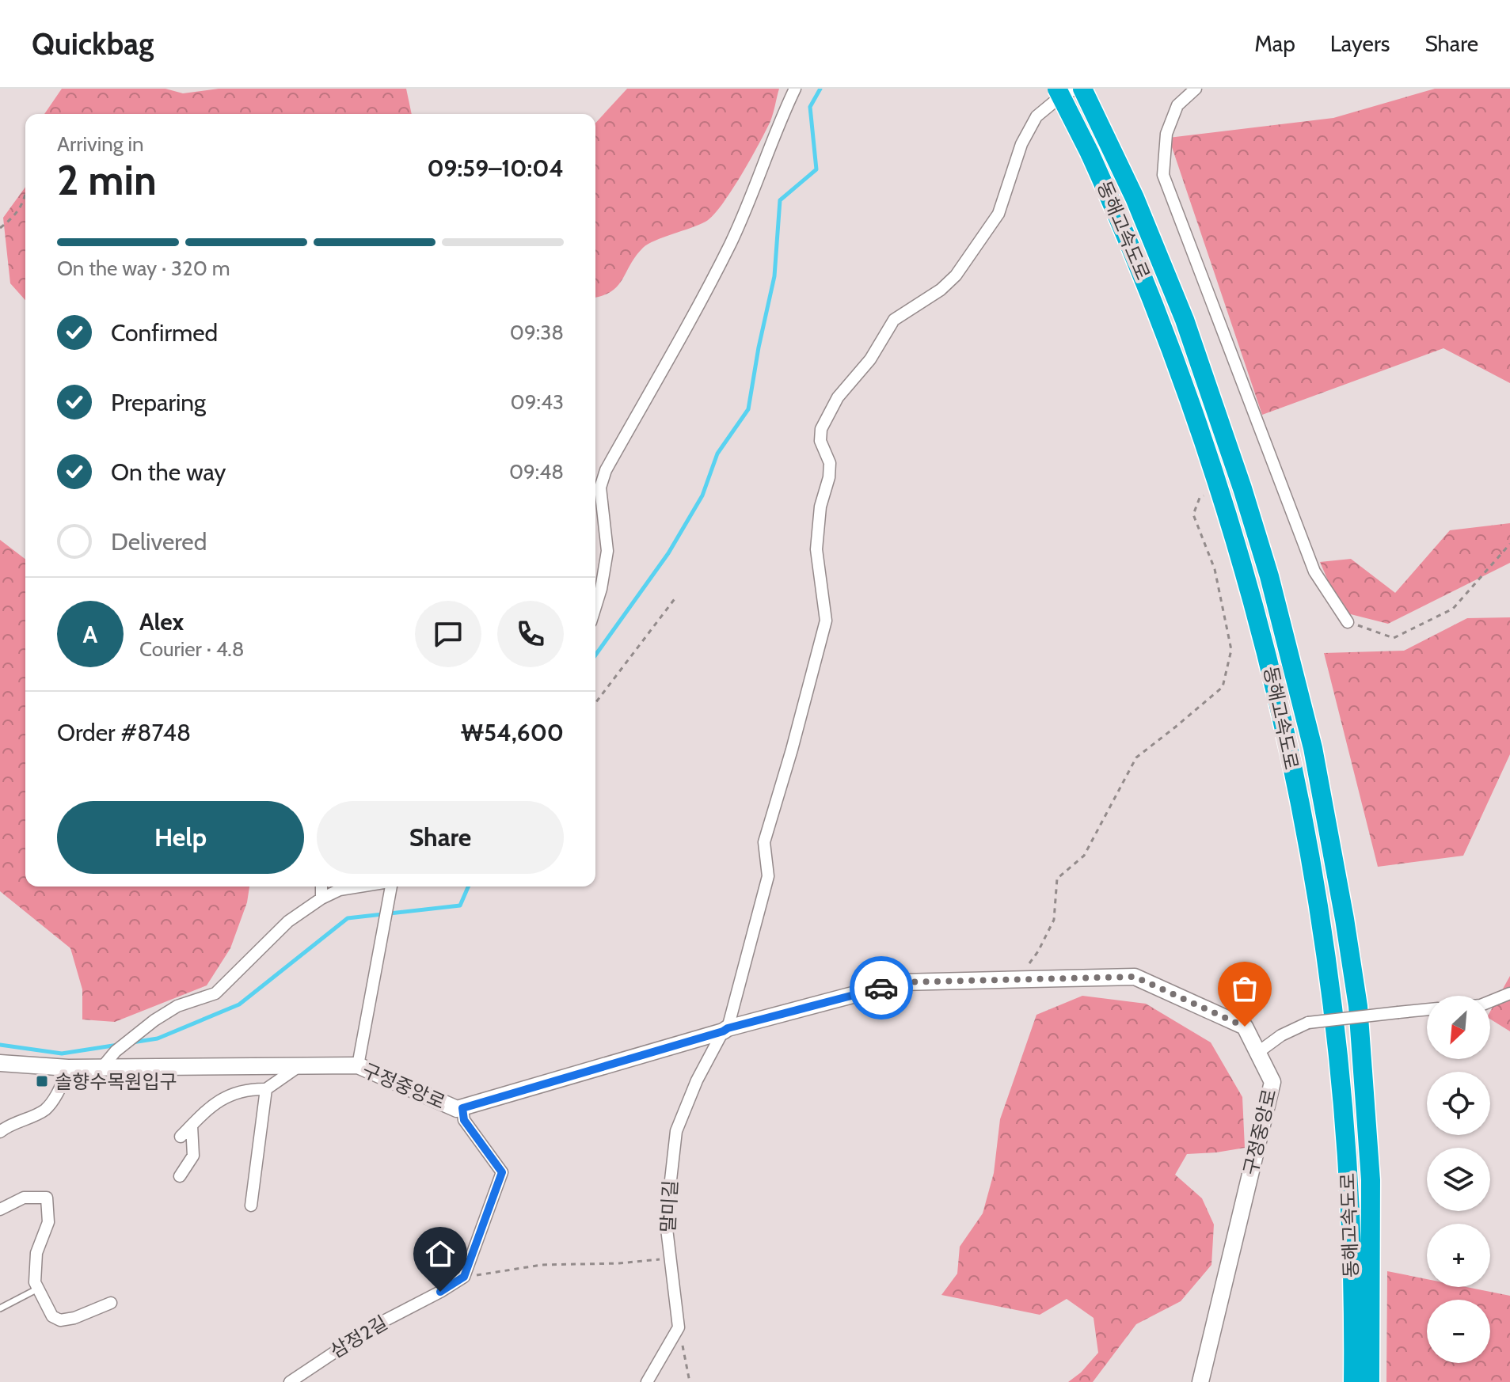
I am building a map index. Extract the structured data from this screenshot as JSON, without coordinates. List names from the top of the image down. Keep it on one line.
{"streets":{"highway":["동해고속도로"],"street":["구정중앙로","말미길","삼정2길"]},"crossings":[["구정중앙로","말미길"]],"places":{"transit":["솔향수목원입구"]},"north":"bottom left","page":{"header":"Quickbag","nav":["Map","Layers","Share"],"heading":["2 min","Arriving in","09:59–10:04"],"panel":["Alex","Courier · 4.8","Order #8748","₩54,600"],"bar":"On the way · 320 m","list":[["Confirmed","09:38"],["Preparing","09:43"],["On the way","09:48"],"Delivered"],"round":"A","buttons":["Help","Share"],"map_buttons":["+","−"]}}
